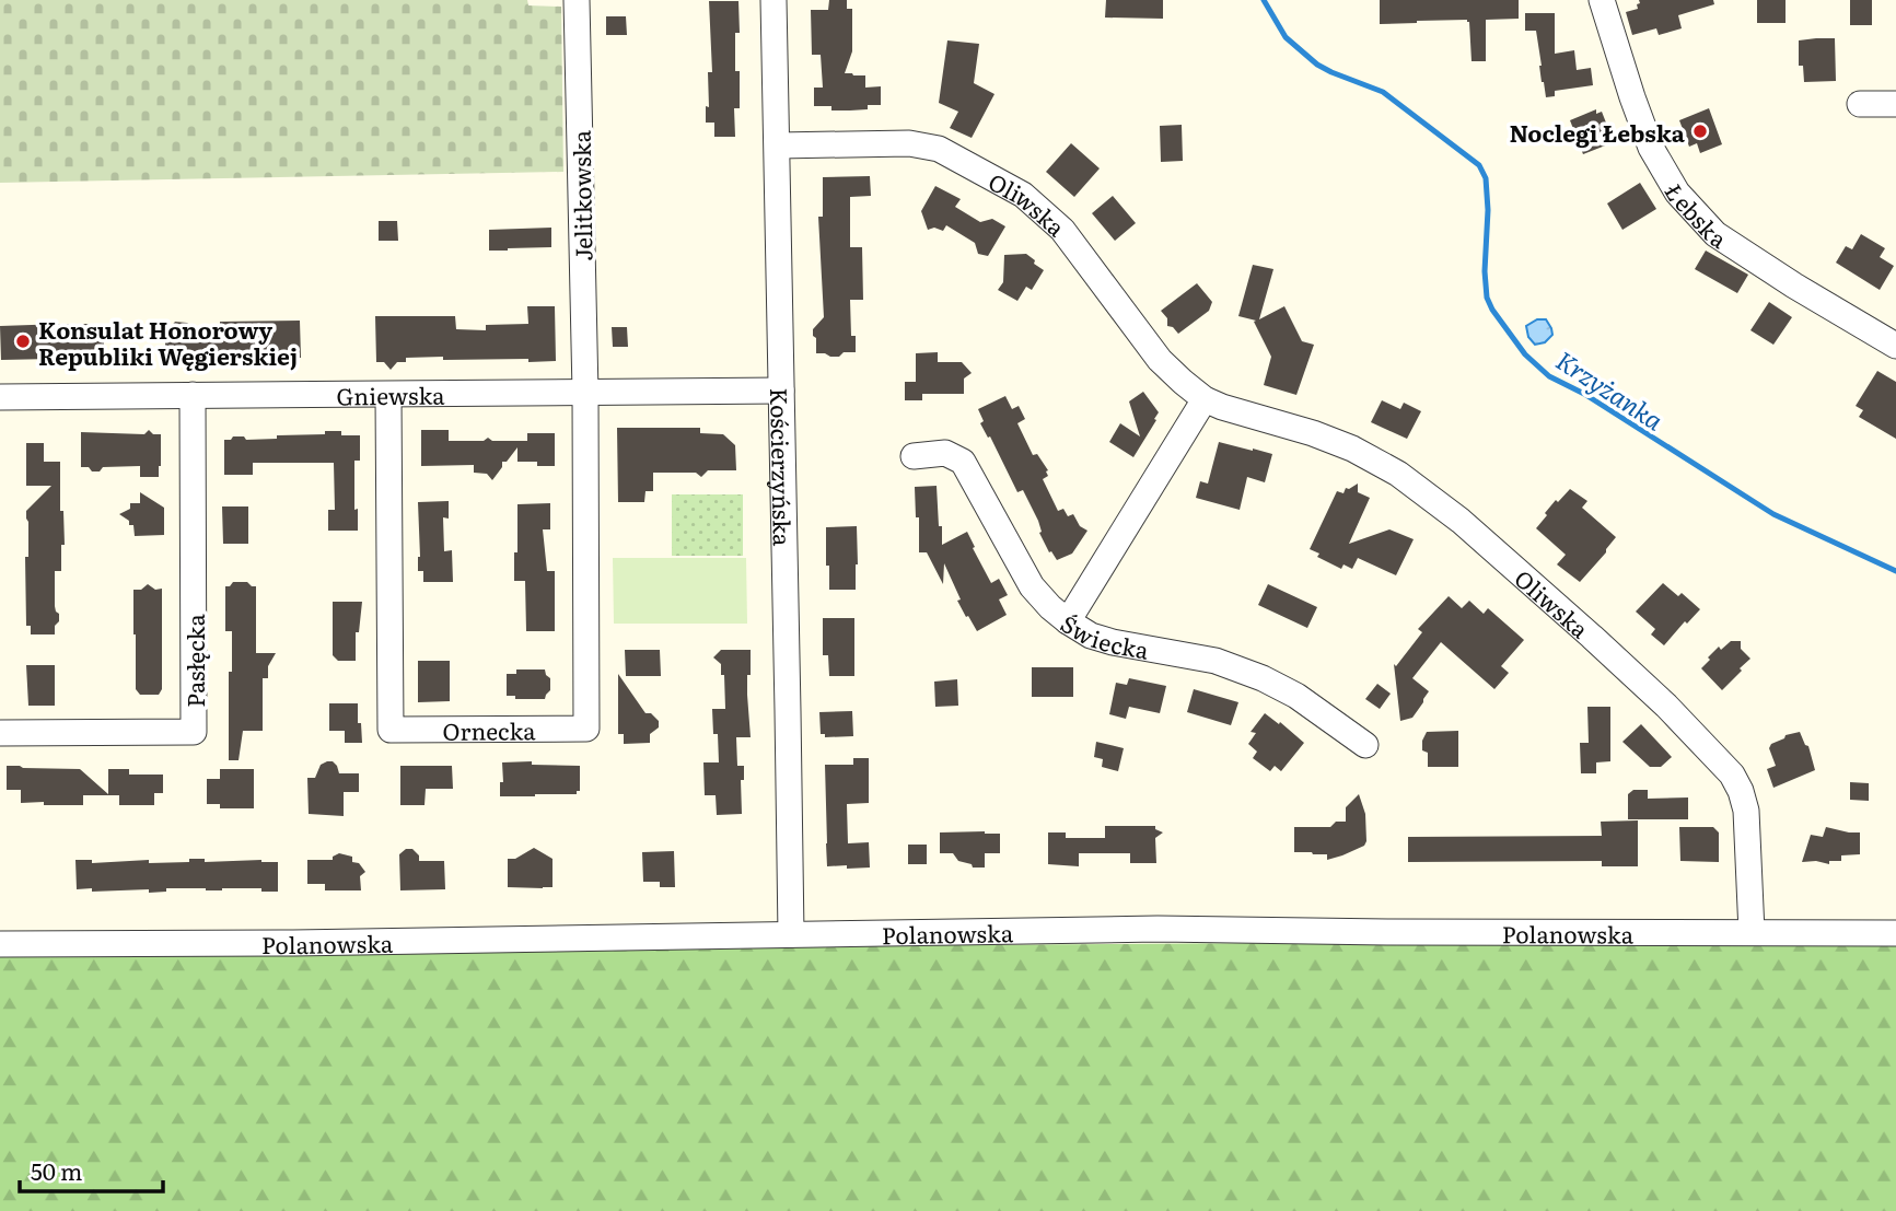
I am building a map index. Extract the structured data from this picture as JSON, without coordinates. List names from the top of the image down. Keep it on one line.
{"streets":{"street":["Jelitkowska","Oliwska","Łebska","Gniewska","Kościerzyńska","Świecka","Pasłęcka","Ornecka","Polanowska"]},"crossings":[["Jelitkowska","Gniewska"],["Jelitkowska","Ornecka"],["Oliwska","Kościerzyńska"],["Oliwska","Polanowska"],["Gniewska","Kościerzyńska"],["Gniewska","Pasłęcka"],["Gniewska","Ornecka"],["Kościerzyńska","Polanowska"]],"water":["Krzyżanka"],"places":["Noclegi Łebska","Konsulat Honorowy Republiki Węgierskiej"],"scale_bar":"50 m"}
